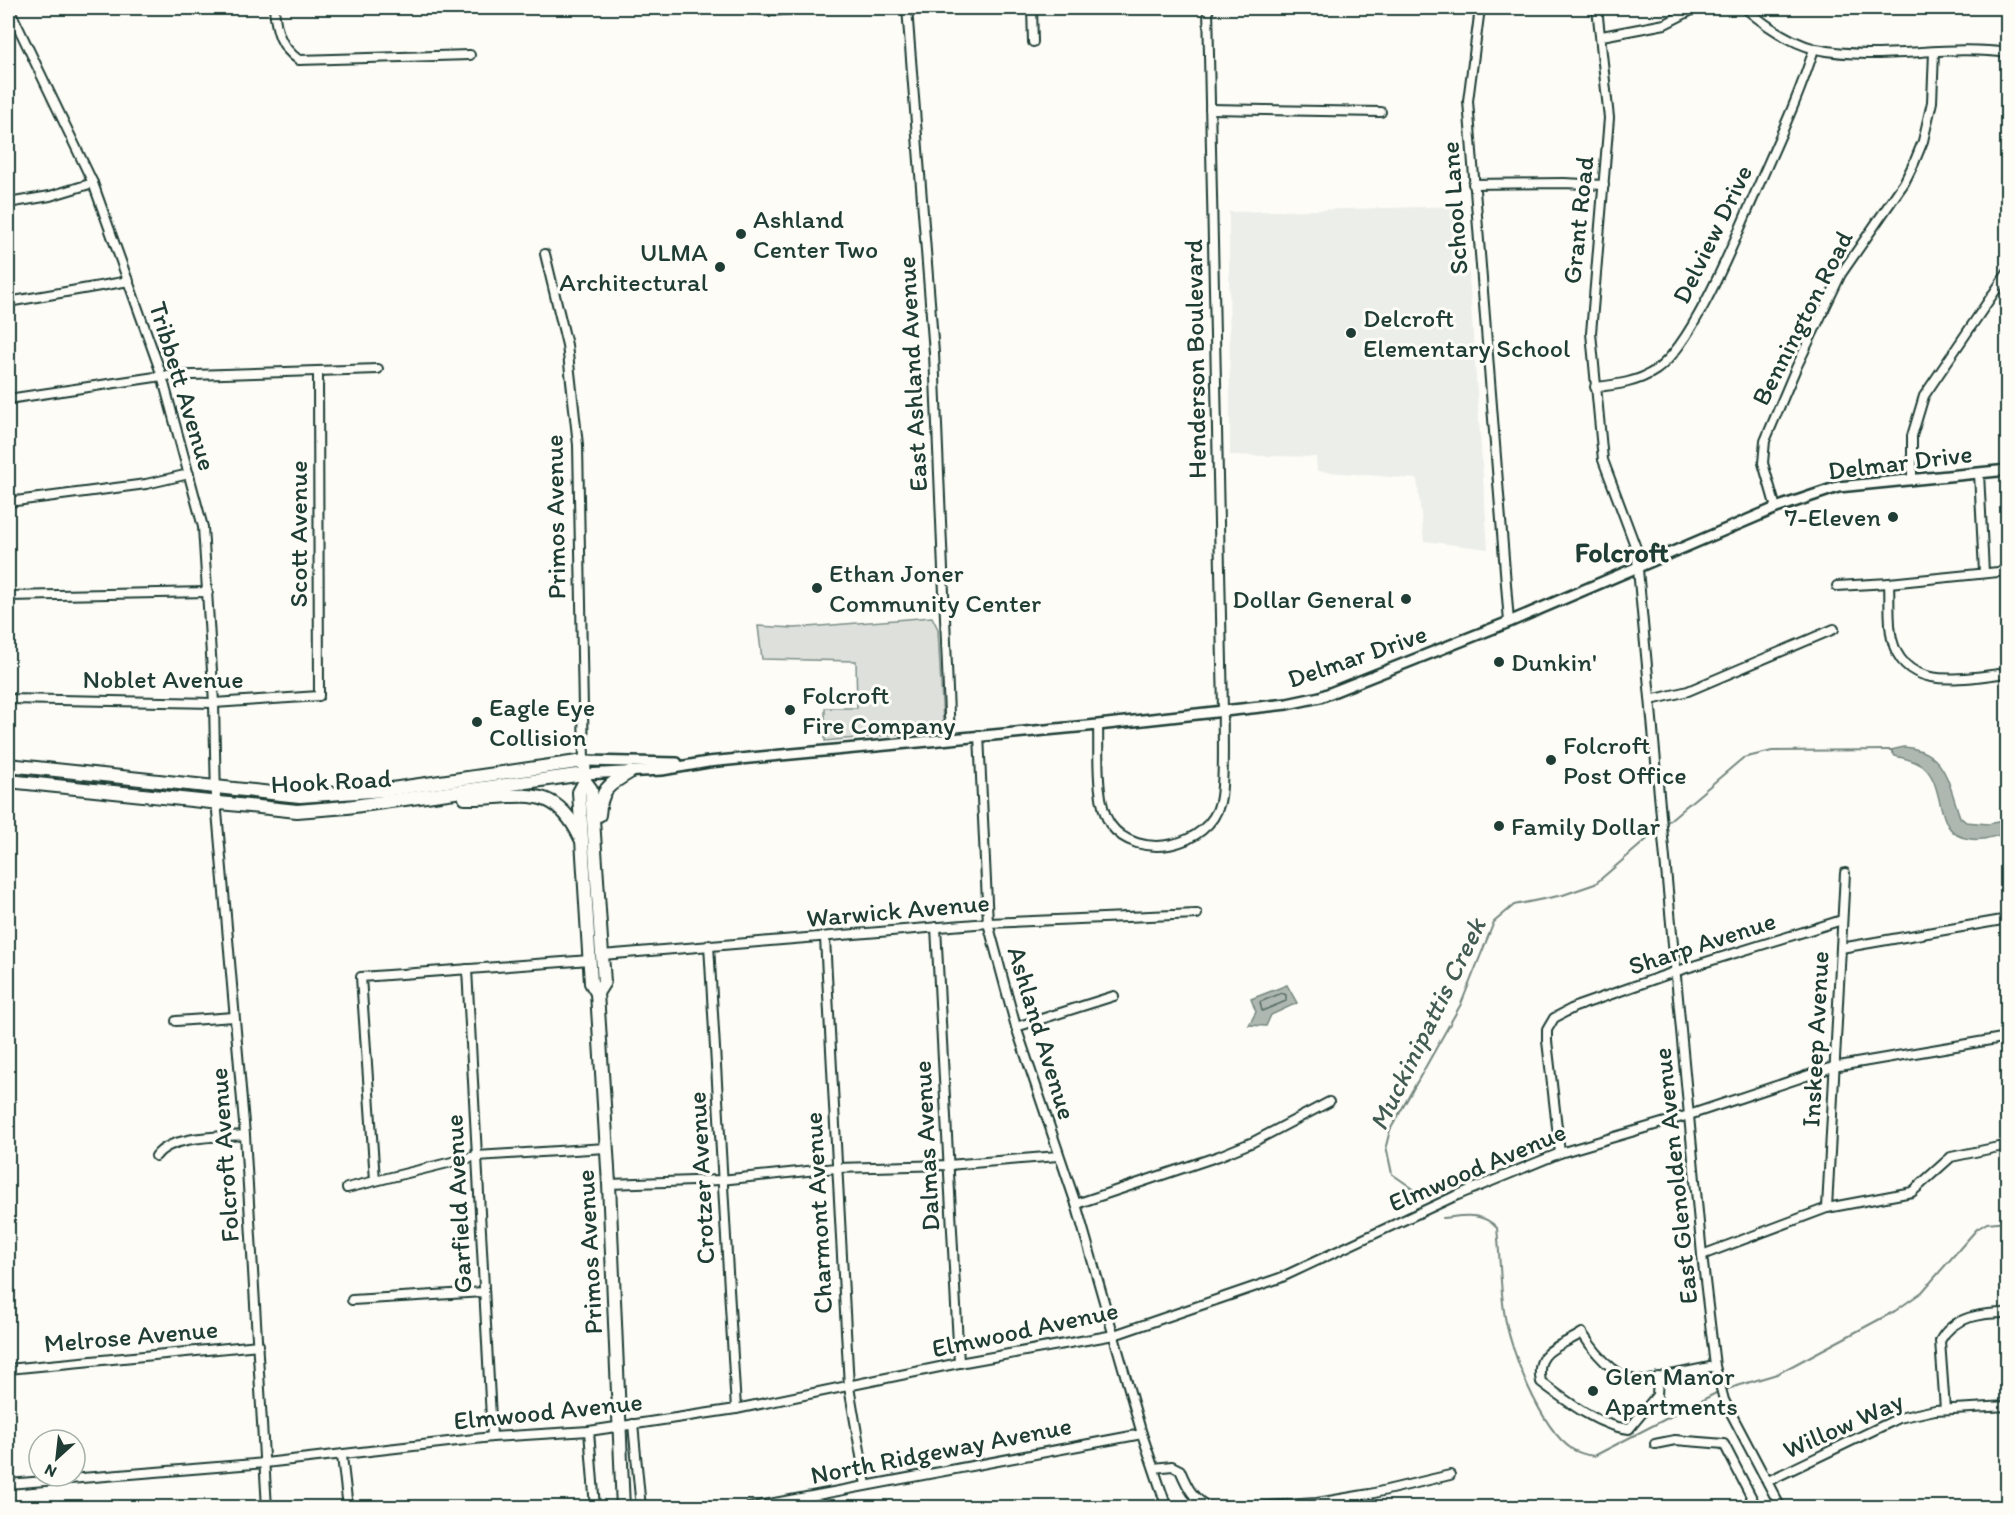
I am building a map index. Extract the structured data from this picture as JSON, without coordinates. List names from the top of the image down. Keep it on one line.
{"streets":{"main road":["Primos Avenue","Hook Road"],"street":["School Lane","Grant Road","Delview Drive","Bennington Road","Henderson Boulevard","East Ashland Avenue","Tribbett Avenue","Delmar Drive","Scott Avenue","Noblet Avenue","Warwick Avenue","Sharp Avenue","Ashland Avenue","Inskeep Avenue","Dalmas Avenue","Folcroft Avenue","Elmwood Avenue","East Glenolden Avenue","Crotzer Avenue","Garfield Avenue","Charmont Avenue","Melrose Avenue","Willow Way","North Ridgeway Avenue"]},"crossings":[["School Lane","Delmar Drive"],["Grant Road","Delview Drive"],["Grant Road","Delmar Drive"],["Grant Road","East Glenolden Avenue"],["Bennington Road","Delmar Drive"],["Henderson Boulevard","Delmar Drive"],["East Ashland Avenue","Delmar Drive"],["Tribbett Avenue","Noblet Avenue"],["Tribbett Avenue","Hook Road"],["Tribbett Avenue","Folcroft Avenue"],["Delmar Drive","Primos Avenue"],["Delmar Drive","Hook Road"],["Delmar Drive","Ashland Avenue"],["Primos Avenue","Hook Road"],["Primos Avenue","Warwick Avenue"],["Primos Avenue","Elmwood Avenue"],["Scott Avenue","Noblet Avenue"],["Hook Road","Folcroft Avenue"],["Warwick Avenue","Ashland Avenue"],["Warwick Avenue","Dalmas Avenue"],["Warwick Avenue","Crotzer Avenue"],["Warwick Avenue","Charmont Avenue"],["Sharp Avenue","Inskeep Avenue"],["Sharp Avenue","Elmwood Avenue"],["Sharp Avenue","East Glenolden Avenue"],["Ashland Avenue","Elmwood Avenue"],["Inskeep Avenue","Elmwood Avenue"],["Dalmas Avenue","Elmwood Avenue"],["Folcroft Avenue","Elmwood Avenue"],["Folcroft Avenue","Melrose Avenue"],["Elmwood Avenue","East Glenolden Avenue"],["Elmwood Avenue","Crotzer Avenue"],["Elmwood Avenue","Garfield Avenue"],["Elmwood Avenue","Charmont Avenue"],["East Glenolden Avenue","Willow Way"],["Charmont Avenue","North Ridgeway Avenue"]],"districts":["Folcroft"],"water":["Muckinipattis Creek"],"places":["Ashland Center Two","ULMA Architectural","Delcroft Elementary School","7-Eleven","Ethan Joner Community Center","Dollar General","Dunkin'","Folcroft Fire Company","Eagle Eye Collision","Folcroft Post Office","Family Dollar","Glen Manor Apartments"],"north":"bottom left"}
